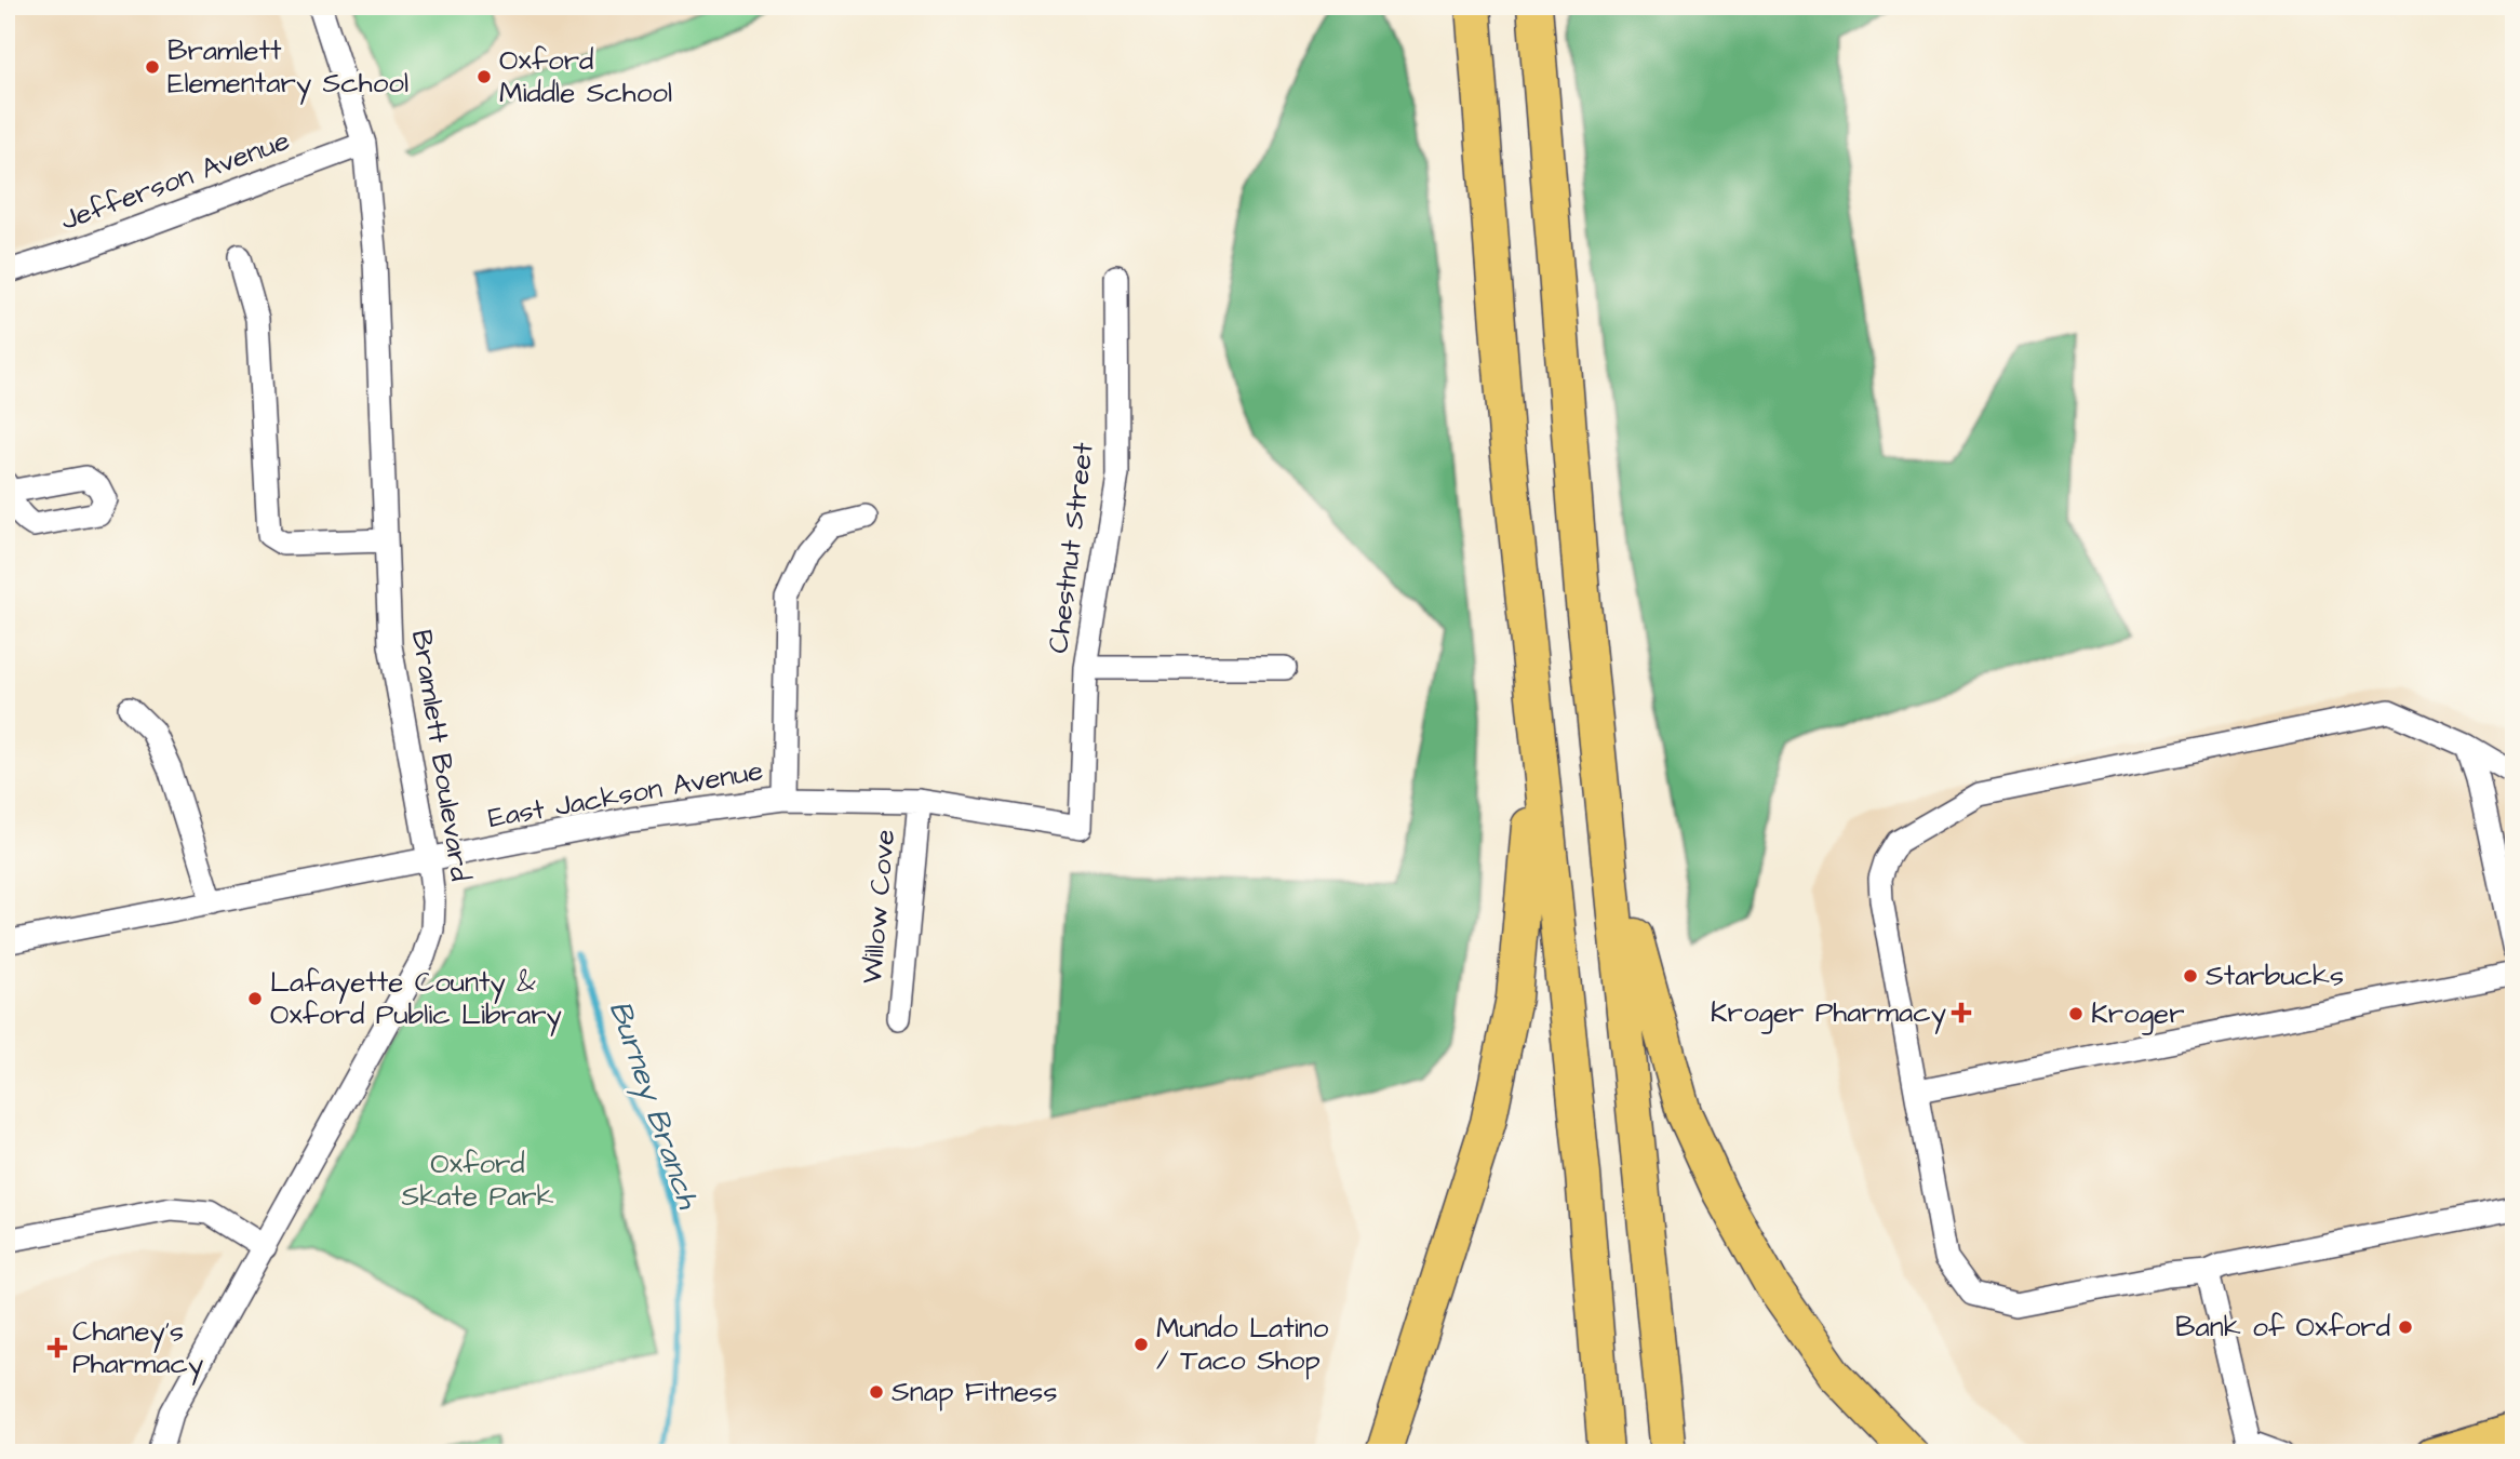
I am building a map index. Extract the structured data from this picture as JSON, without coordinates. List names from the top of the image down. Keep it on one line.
{"streets":{"street":["Jefferson Avenue","Chestnut Street","Bramlett Boulevard","East Jackson Avenue","Willow Cove"]},"crossings":[["Jefferson Avenue","Bramlett Boulevard"],["Chestnut Street","East Jackson Avenue"],["Bramlett Boulevard","East Jackson Avenue"],["East Jackson Avenue","Willow Cove"]],"water":["Burney Branch"],"parks":["Oxford Skate Park"],"places":{"other":["Bramlett Elementary School","Oxford Middle School","Starbucks","Lafayette County & Oxford Public Library","Kroger","Bank of Oxford","Mundo Latino / Taco Shop","Snap Fitness"],"health":["Kroger Pharmacy","Chaney's Pharmacy"]}}
